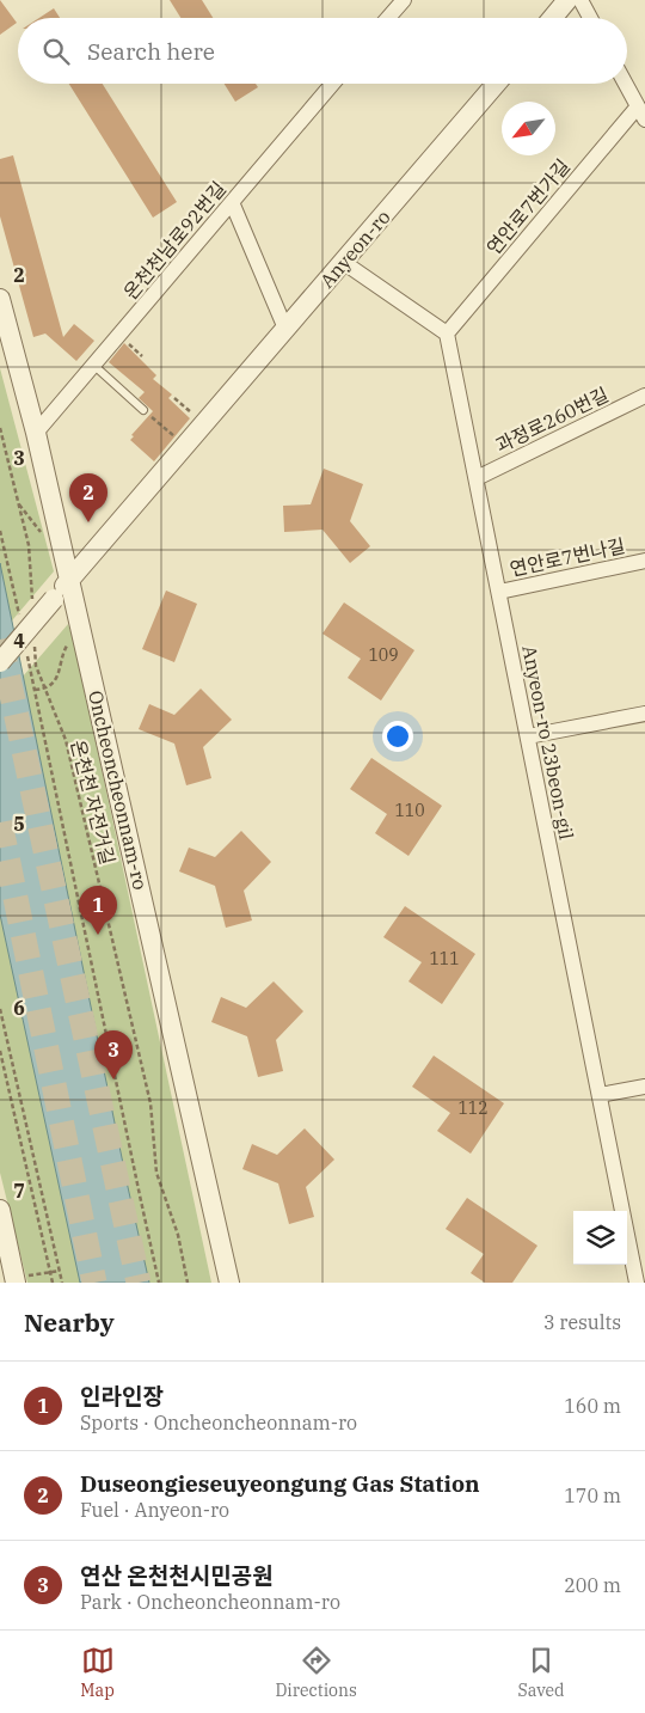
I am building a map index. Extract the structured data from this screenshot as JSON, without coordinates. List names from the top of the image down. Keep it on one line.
{"streets":{"street":["연안로7번가길","온천천남로92번길","Anyeon-ro","과정로260번길","연안로7번나길","Anyeon-ro 23beon-gil","Oncheoncheonnam-ro"],"path":["온천천 자전거길"]},"crossings":[["연안로7번가길","Anyeon-ro 23beon-gil"],["온천천남로92번길","Oncheoncheonnam-ro"],["Anyeon-ro","Oncheoncheonnam-ro"],["과정로260번길","Anyeon-ro 23beon-gil"],["연안로7번나길","Anyeon-ro 23beon-gil"]],"house_numbers":["109","110","111","112"],"north":"bottom left","page":{"search":"Search here","pins":["2","1","3"],"heading":["Nearby","3 results"],"list":[{"mark":"1","name":"인라인장","note":"Sports · Oncheoncheonnam-ro","value":"160 m"},{"mark":"2","name":"Duseongieseuyeongung Gas Station","note":"Fuel · Anyeon-ro","value":"170 m"},{"mark":"3","name":"연산 온천천시민공원","note":"Park · Oncheoncheonnam-ro","value":"200 m"}],"nav":["Map","Directions","Saved"]},"grid":{"rows":["2","3","4","5","6","7"]}}
